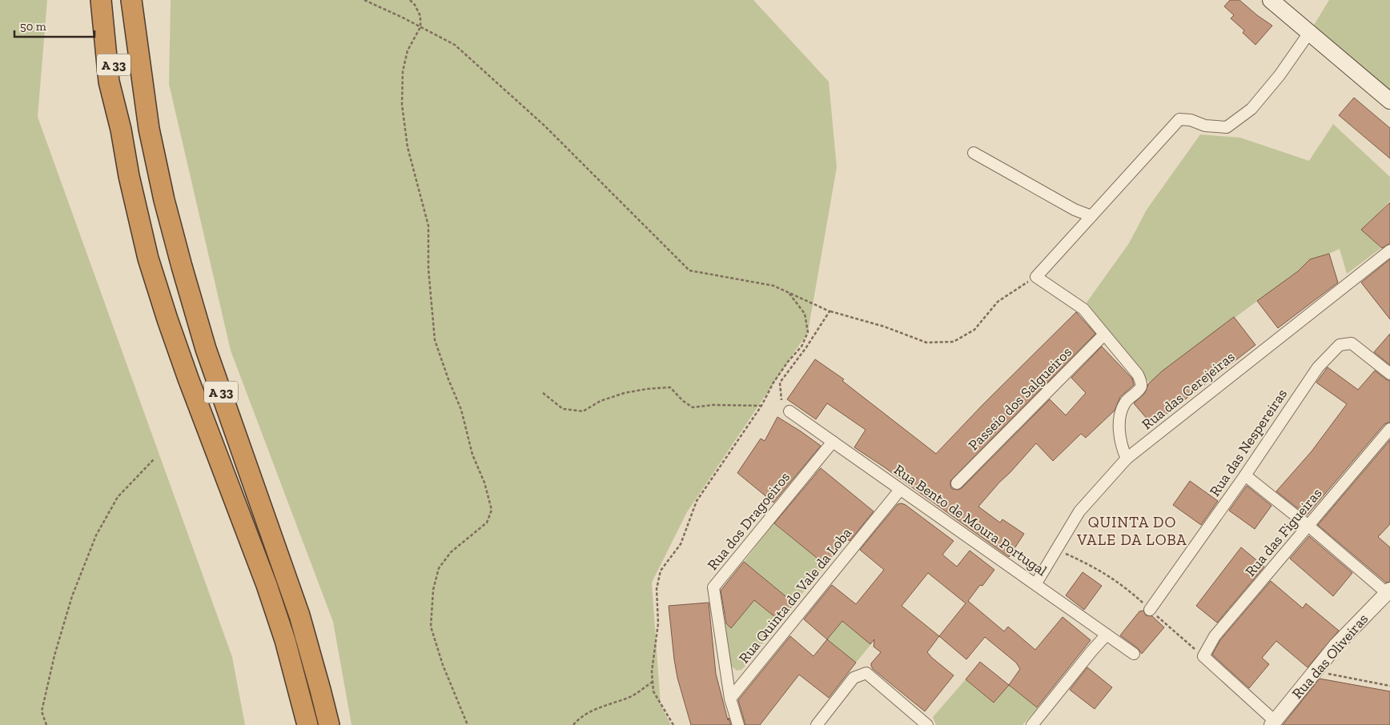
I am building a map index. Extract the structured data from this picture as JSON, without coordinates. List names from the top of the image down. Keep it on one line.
{"streets":{"highway":["A 33"],"street":["Rua das Cerejeiras","Passeio dos Salgueiros","Rua das Nespereiras","Rua Bento de Moura Portugal","Rua dos Dragoeiros","Rua das Figueiras","Rua Quinta do Vale da Loba","Rua das Oliveiras"]},"crossings":[["Rua das Cerejeiras","Rua Bento de Moura Portugal"],["Rua Bento de Moura Portugal","Rua dos Dragoeiros"],["Rua Bento de Moura Portugal","Rua Quinta do Vale da Loba"],["Rua dos Dragoeiros","Rua Quinta do Vale da Loba"]],"districts":["QUINTA DO VALE DA LOBA"],"scale_bar":"50 m"}
